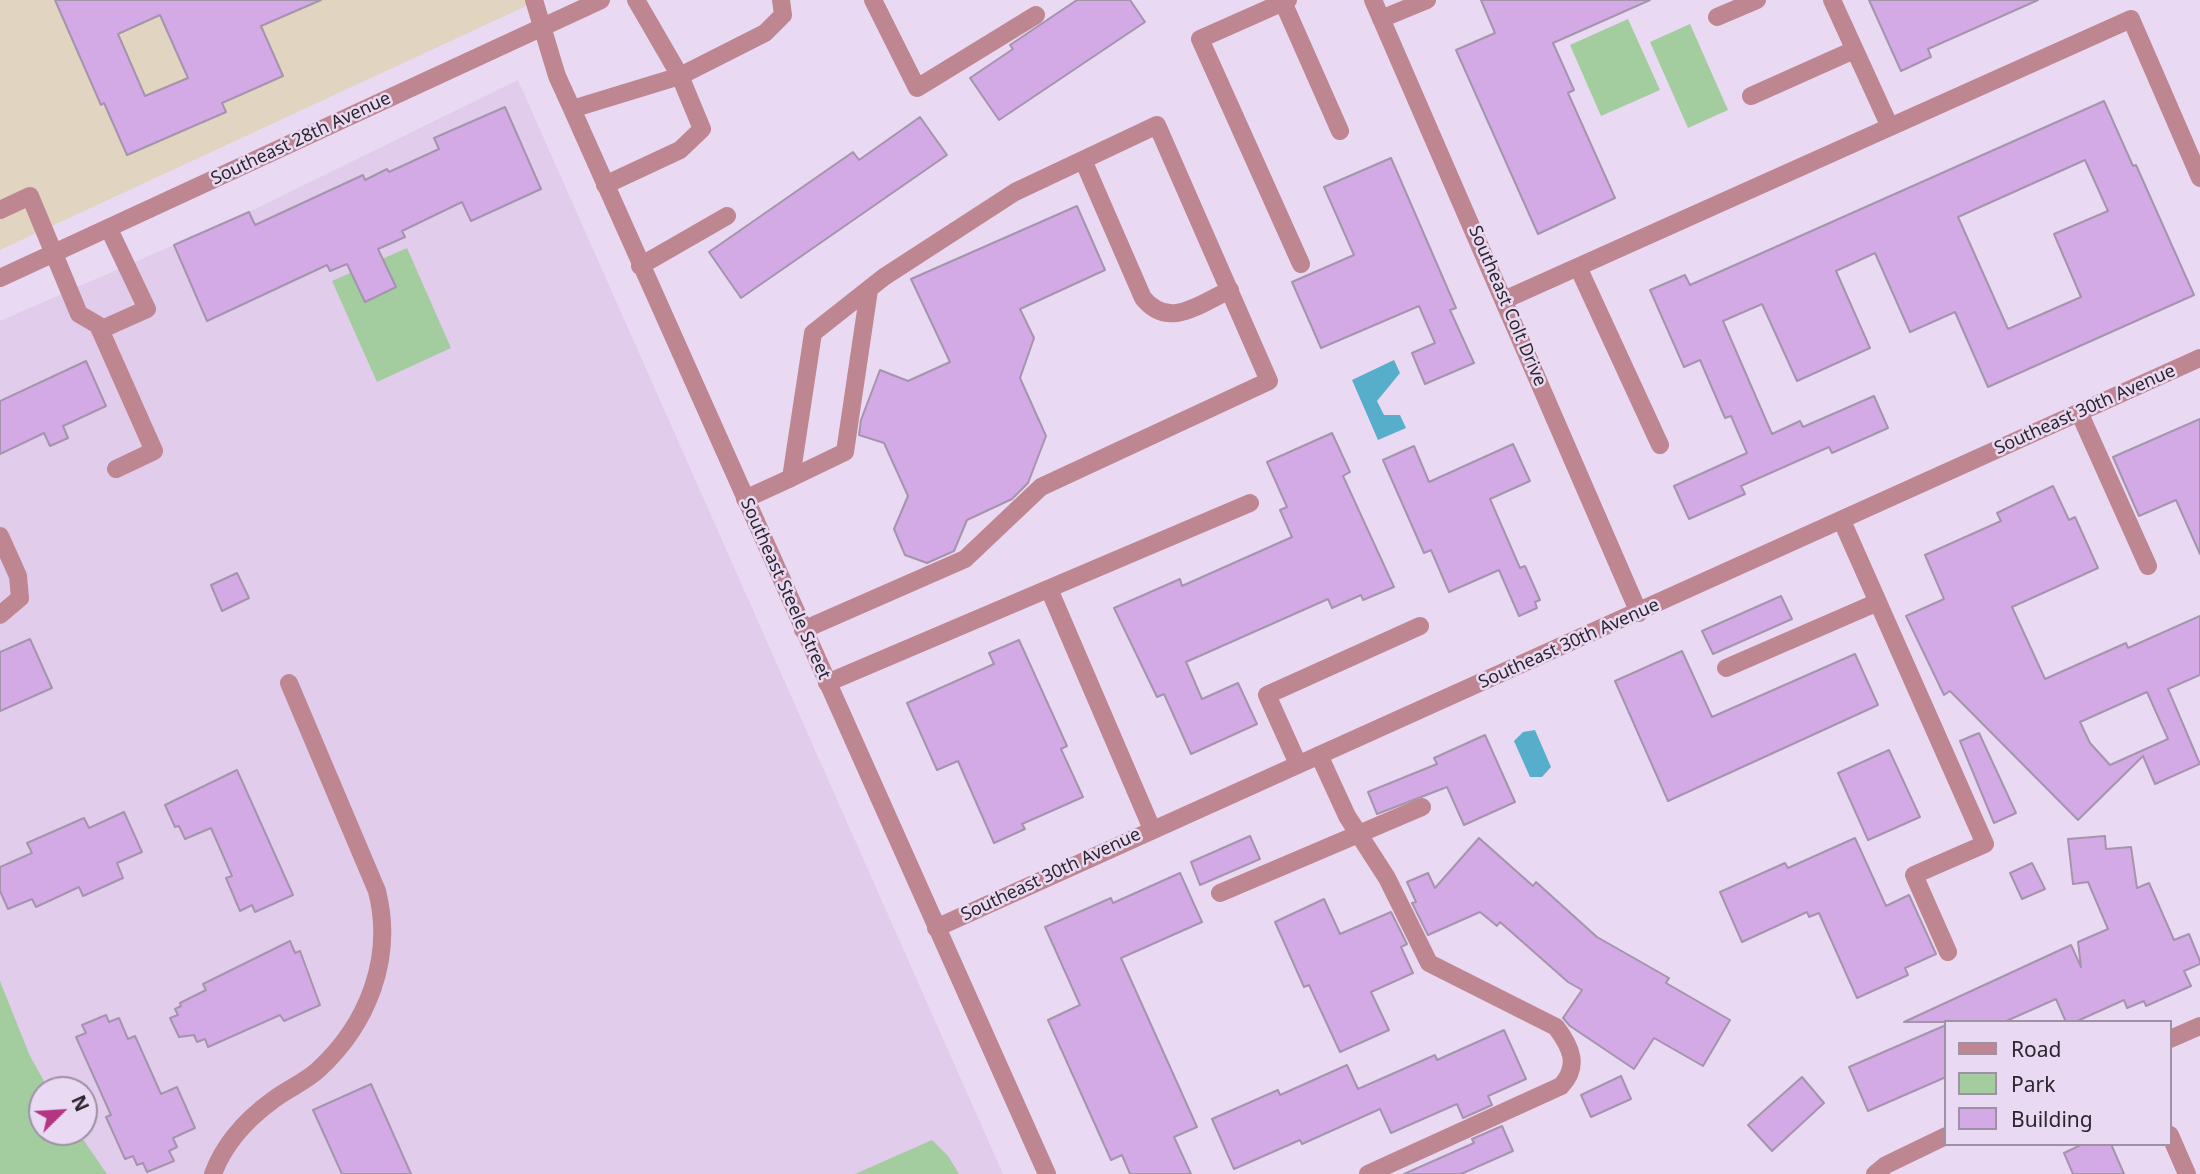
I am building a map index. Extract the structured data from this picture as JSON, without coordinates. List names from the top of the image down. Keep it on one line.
{"streets":{"street":["Southeast 28th Avenue","Southeast Colt Drive","Southeast 30th Avenue","Southeast Steele Street"]},"crossings":[["Southeast 28th Avenue","Southeast Steele Street"],["Southeast Colt Drive","Southeast 30th Avenue"],["Southeast 30th Avenue","Southeast Steele Street"]],"legend":["Road","Park","Building"],"north":"top right"}
